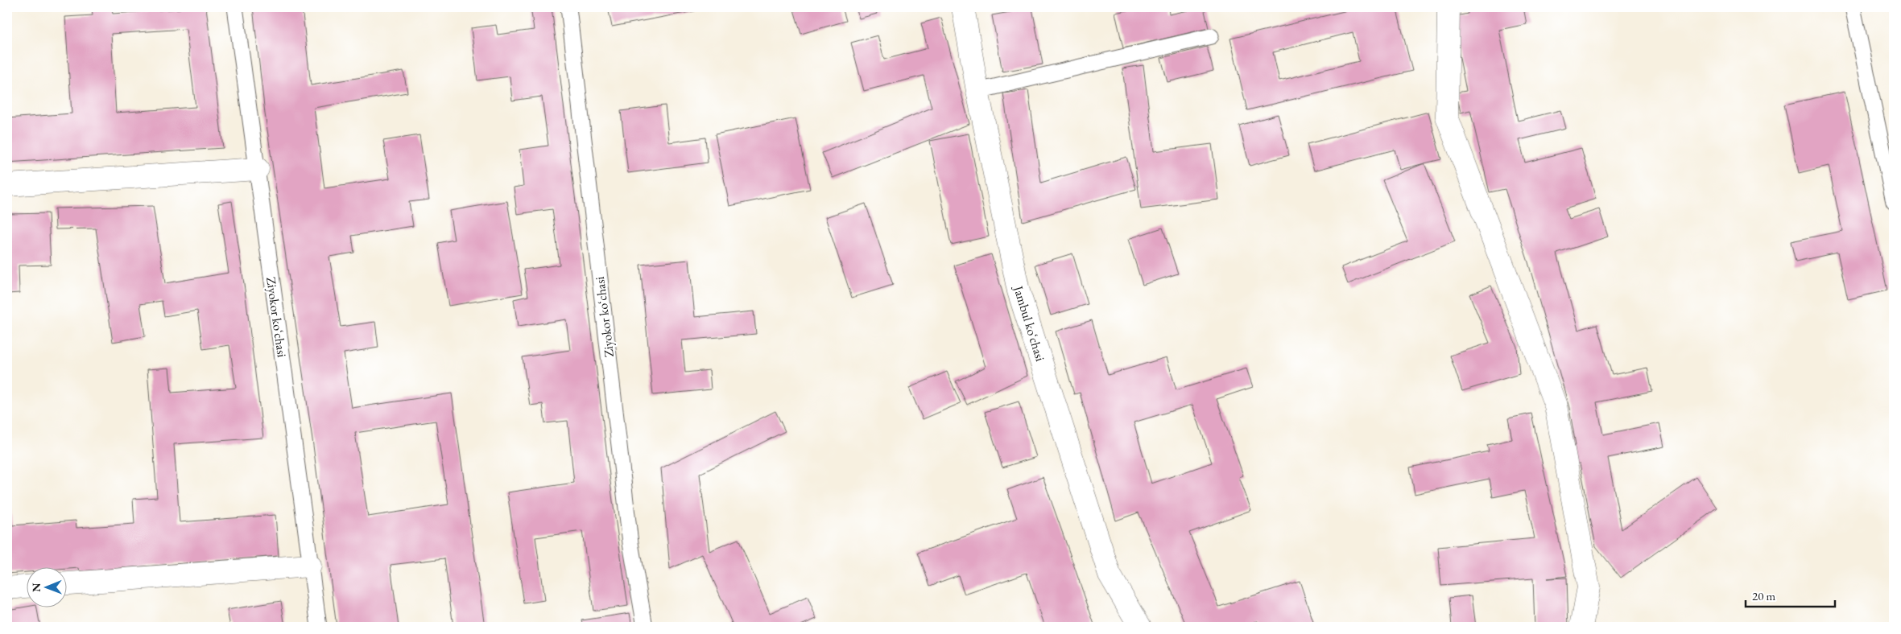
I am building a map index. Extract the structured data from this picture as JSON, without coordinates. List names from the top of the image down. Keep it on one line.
{"streets":{"street":["Jambul koʻchasi"],"lane":["Ziyokor koʻchasi"]},"scale_bar":"20 m","north":"left"}
